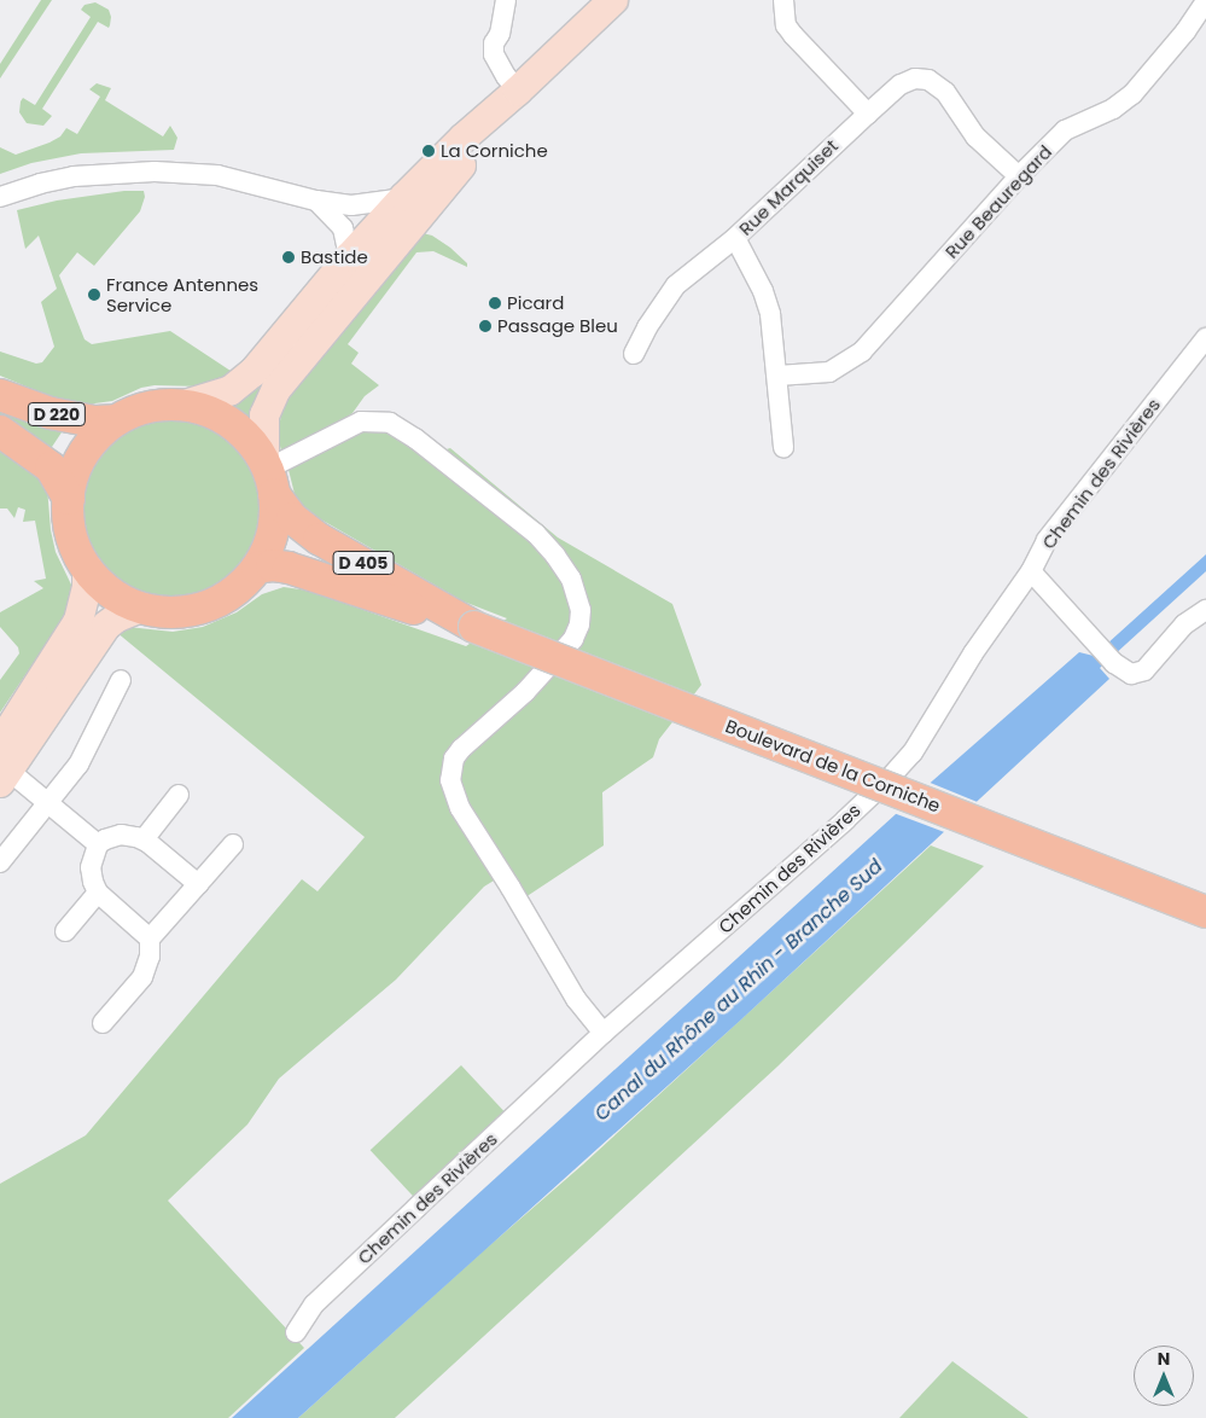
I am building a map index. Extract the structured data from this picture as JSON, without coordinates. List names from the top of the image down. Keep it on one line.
{"streets":{"main road":["D 220","D 405","Boulevard de la Corniche"],"street":["Rue Marquiset","Rue Beauregard","Chemin des Rivières"]},"crossings":[["Rue Marquiset","Rue Beauregard"],["D 220","Boulevard de la Corniche"]],"water":["Canal du Rhône au Rhin - Branche Sud"],"places":["La Corniche","Bastide","France Antennes Service","Picard","Passage Bleu"],"north":"top"}
